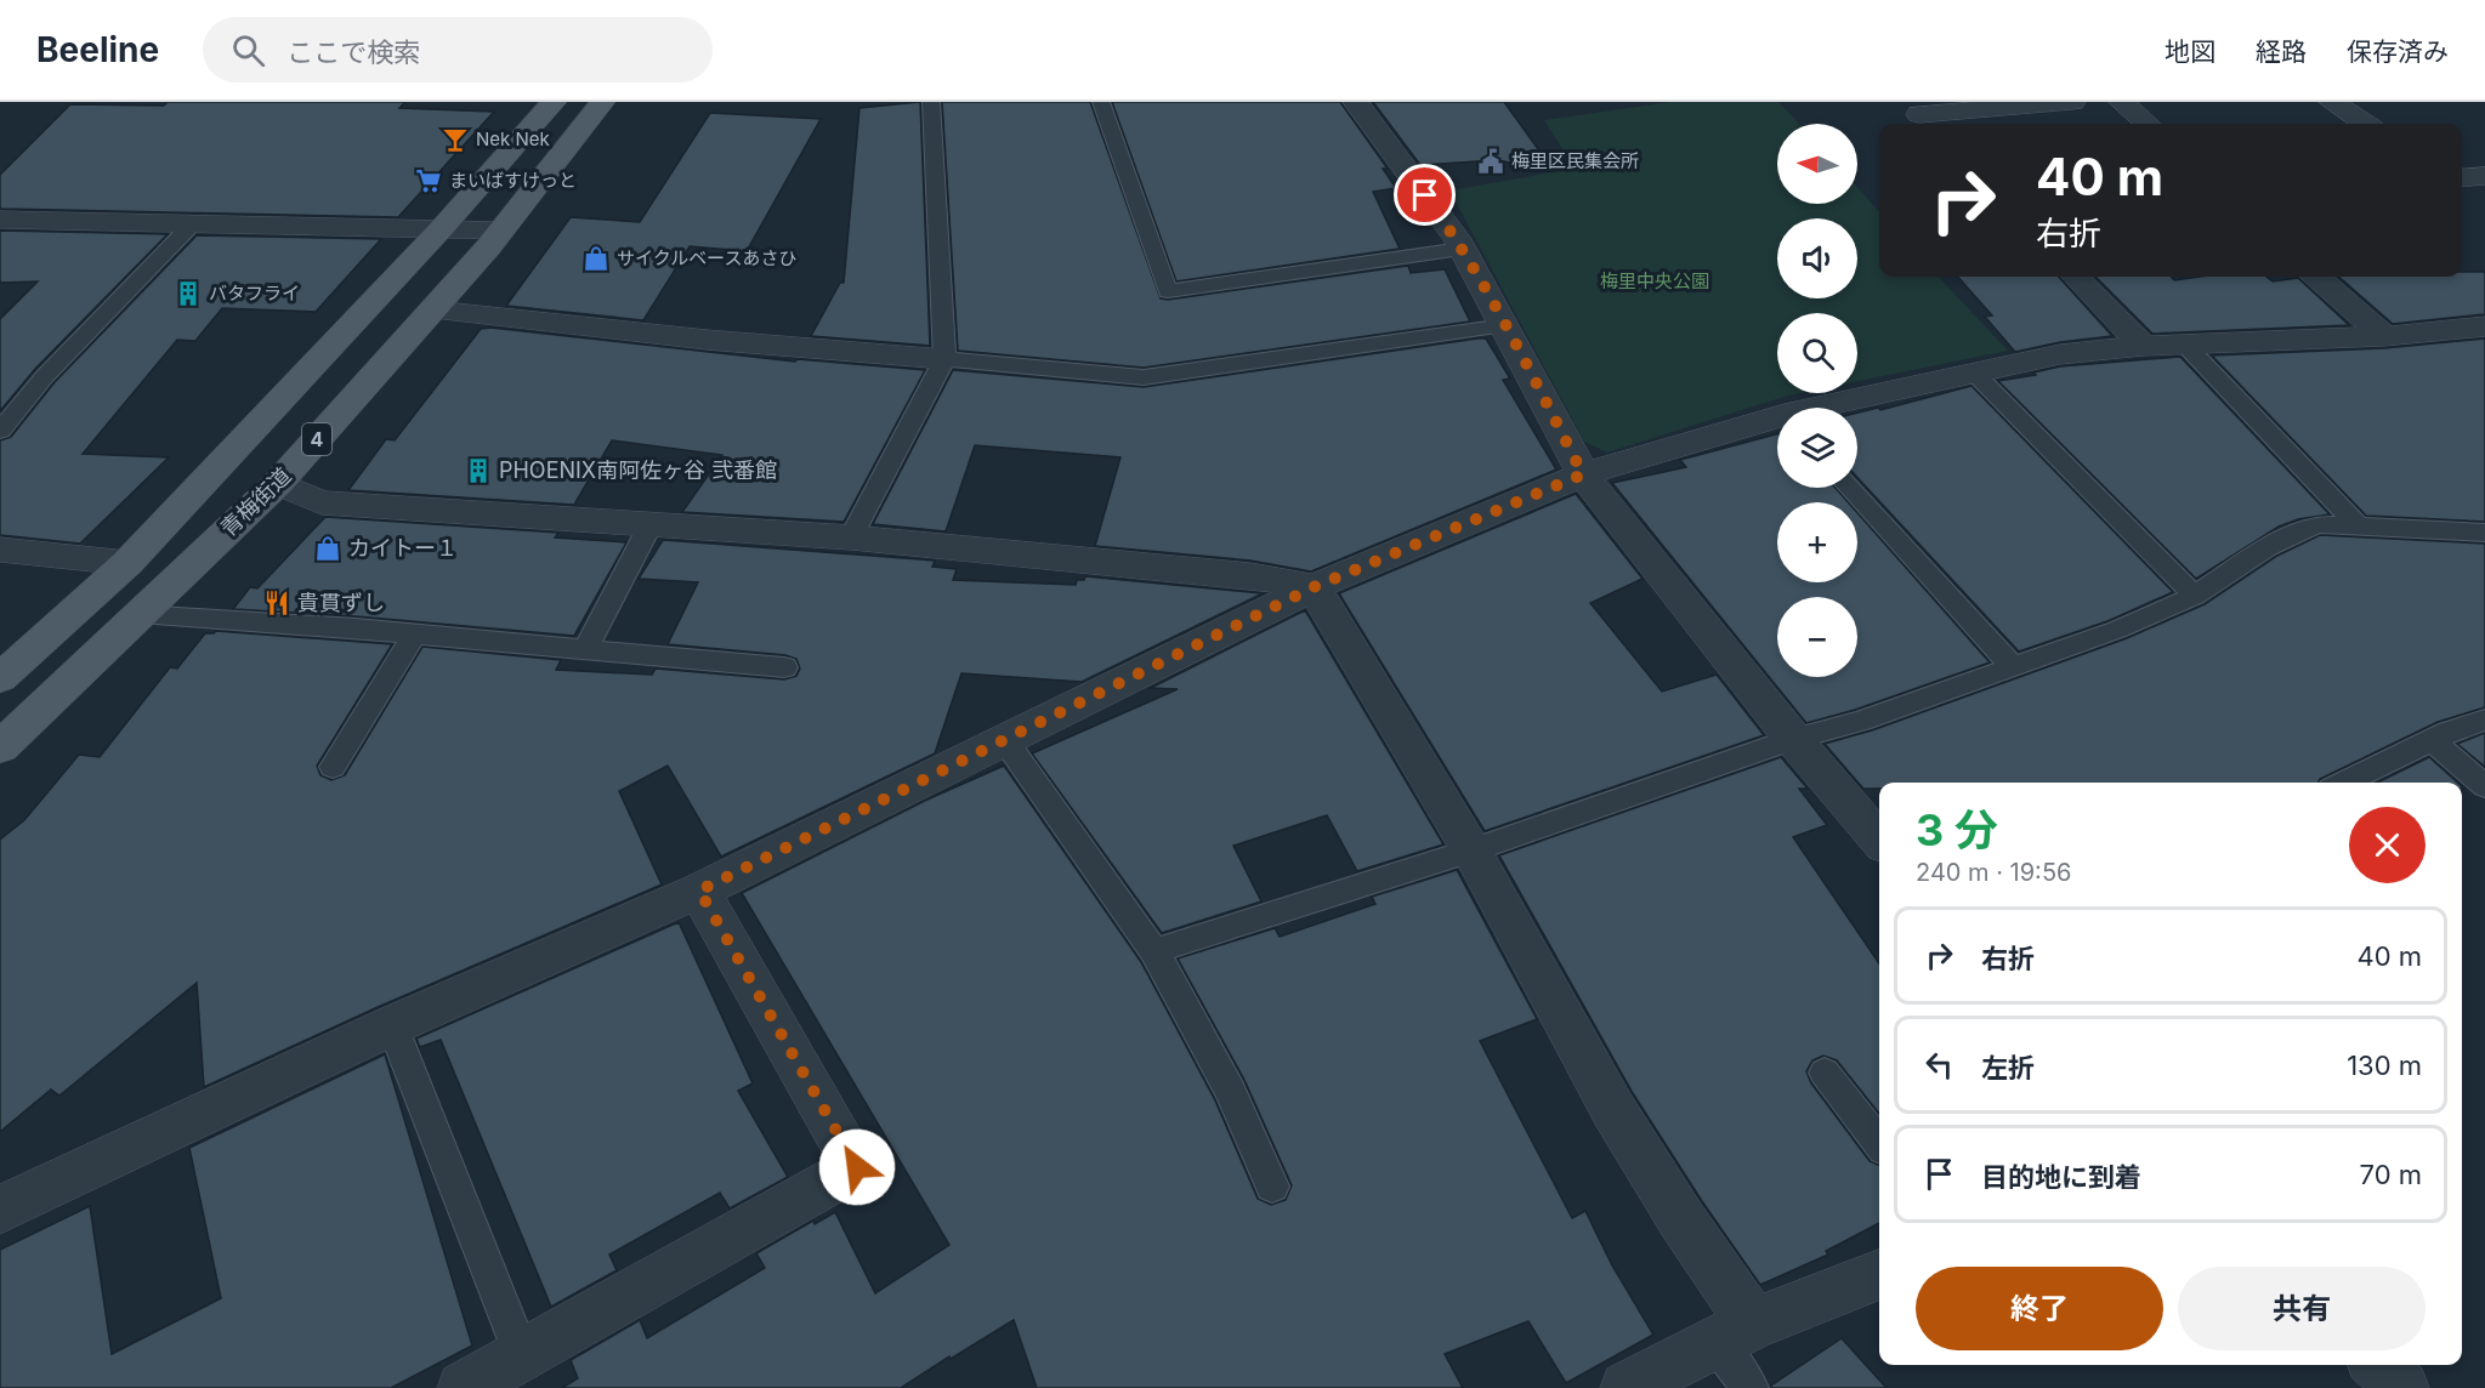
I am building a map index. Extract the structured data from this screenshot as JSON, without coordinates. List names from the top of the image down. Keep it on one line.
{"streets":{"main road":["4","青梅街道"]},"parks":["梅里中央公園"],"places":{"bar":["Nek Nek"],"public building":["梅里区民集会所"],"supermarket":["まいばすけっと"],"shop":["サイクルベースあさひ","カイトー１"],"building":["バタフライ","PHOENIX南阿佐ヶ谷 弐番館"],"restaurant":["貴貫ずし"]},"north":"left","page":{"header":"Beeline","search":"ここで検索","nav":["地図","経路","保存済み"],"map_buttons":["+","−"],"turn":["40 m","右折"],"heading":["3 分","240 m · 19:56"],"list":[{"name":"右折","value":"40 m"},{"name":"左折","value":"130 m"},{"name":"目的地に到着","value":"70 m"}],"buttons":["終了","共有"]}}
